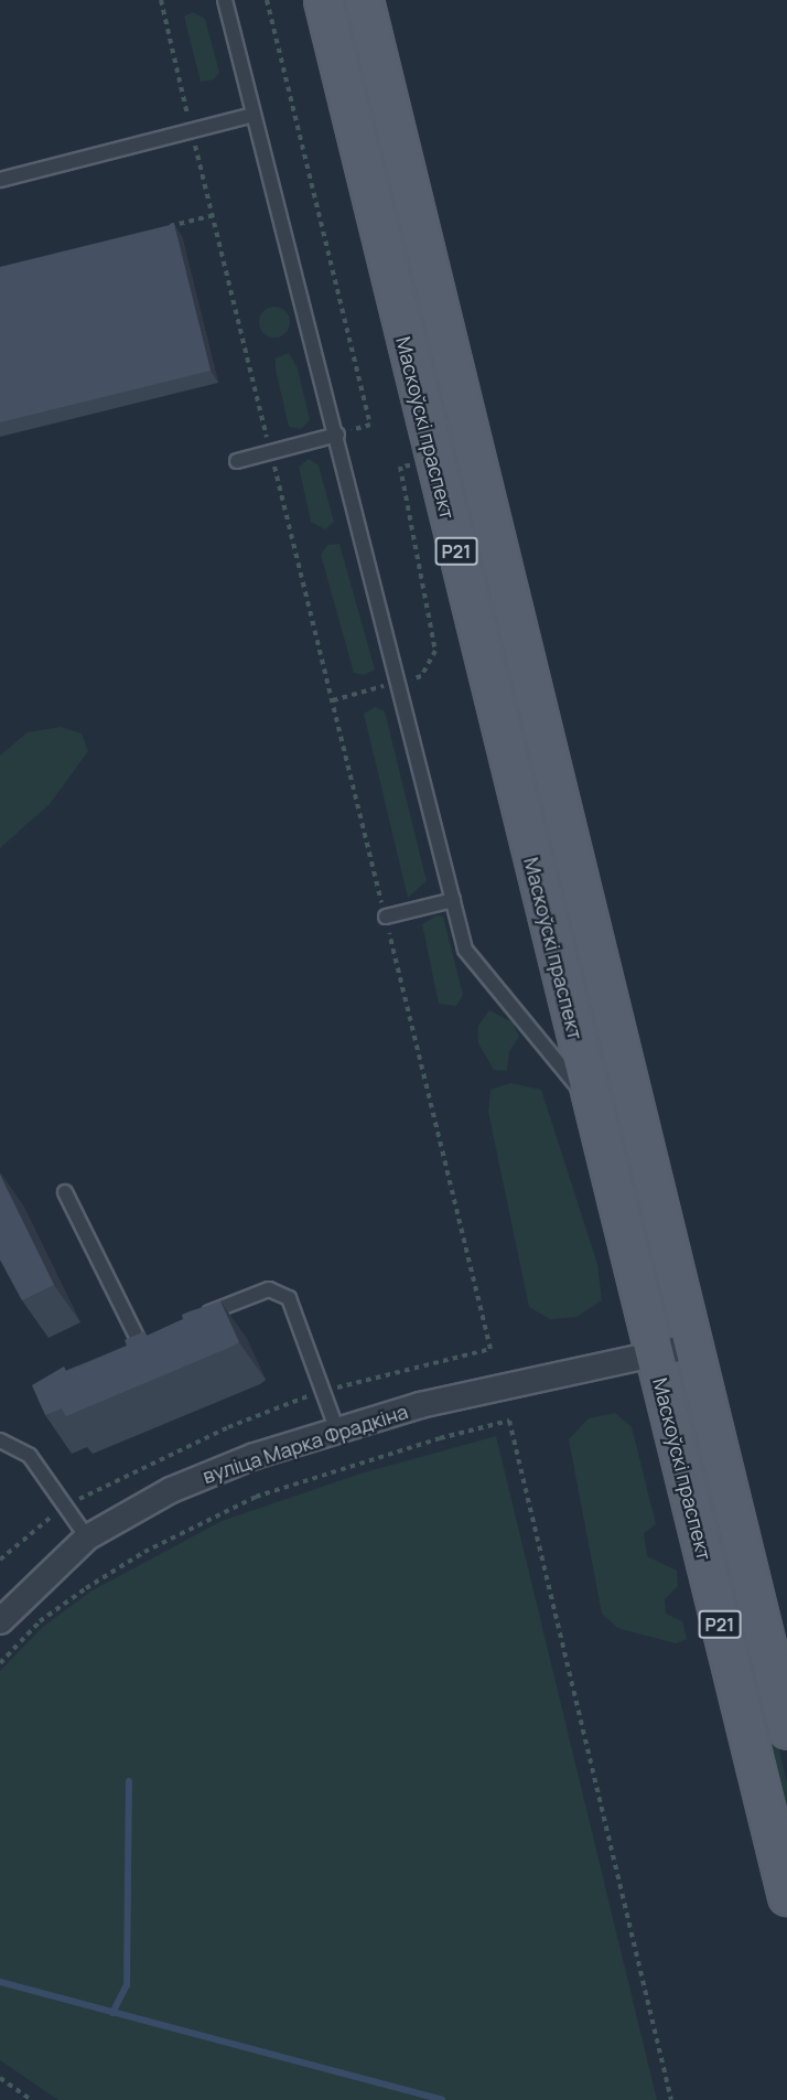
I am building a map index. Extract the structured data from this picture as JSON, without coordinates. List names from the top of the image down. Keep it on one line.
{"streets":{"main road":["Маскоўскі праспект","Р21"],"street":["вуліца Марка Фрадкіна"]},"crossings":[["Маскоўскі праспект","вуліца Марка Фрадкіна"]]}
